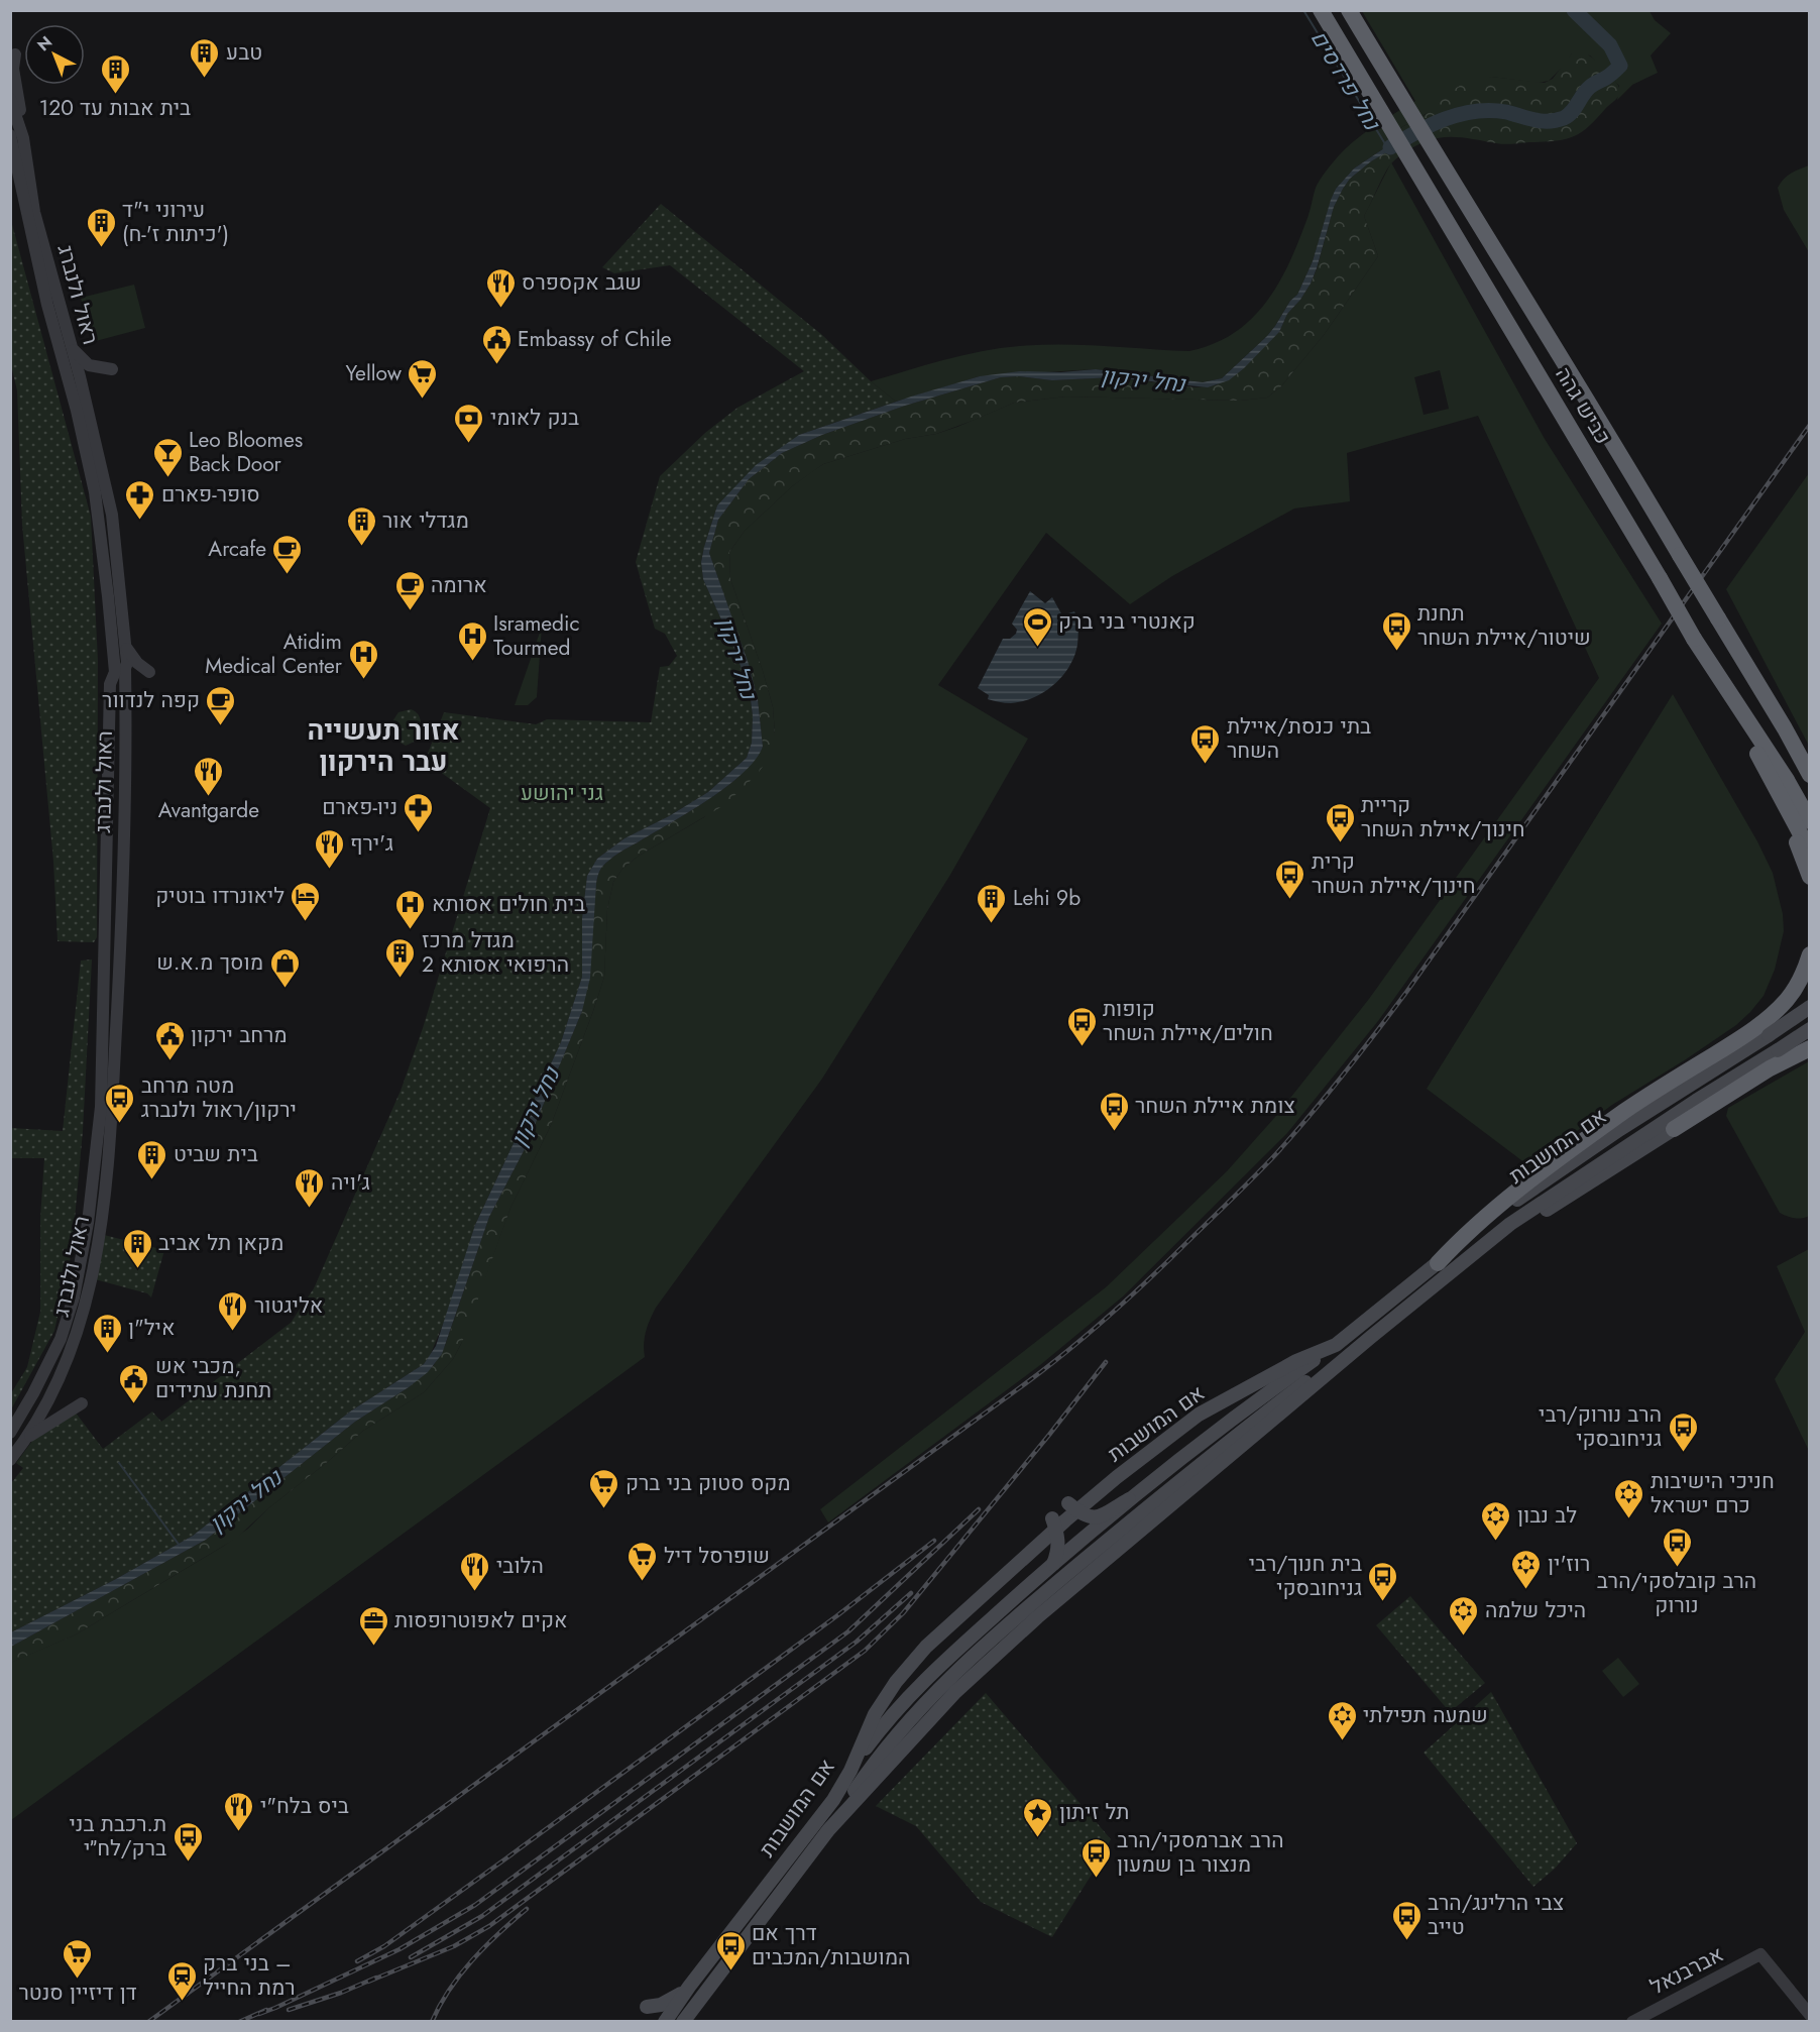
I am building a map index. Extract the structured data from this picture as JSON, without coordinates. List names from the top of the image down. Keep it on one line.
{"streets":{"highway":["כביש גהה"],"main road":["אם המושבות"],"street":["ראול ולנברג","אברבנאל"]},"districts":["אזור תעשייה עבר הירקון"],"water":["נחל פרדסים","נחל ירקון"],"parks":["גני יהושע"],"places":{"building":["טבע","בית אבות עד 120","עירוני י\"ד (כיתות ז'-ח')","מגדלי אור","Lehi 9b","מגדל מרכז הרפואי אסותא 2","בית שביט","מקאן תל אביב","איל\"ן"],"restaurant":["שגב אקספרס","Avantgarde","ג'ירף","ג'ויה","אליגטור","הלובי","ביס בלח\"י"],"public building":["Embassy of Chile","מרחב ירקון","מכבי אש, תחנת עתידים"],"supermarket":["Yellow","מקס סטוק בני ברק","שופרסל דיל","דן דיזיין סנטר"],"bank":["בנק לאומי"],"bar":["Leo Bloomes Back Door"],"pharmacy":["סופר-פארם","ניו-פארם"],"cafe":["Arcafe","ארומה","קפה לנדוור"],"sports":["קאנטרי בני ברק"],"bus stop":["תחנת שיטור/איילת השחר","בתי כנסת/איילת השחר","קריית חינוך/איילת השחר","קרית חינוך/איילת השחר","קופות חולים/איילת השחר","מטה מרחב ירקון/ראול ולנברג","צומת איילת השחר","הרב נורוק/רבי גניחובסקי","הרב קובלסקי/הרב נורוק","בית חנוך/רבי גניחובסקי","ת.רכבת בני ברק/לח״י","הרב אברמסקי/הרב מנצור בן שמעון","צבי הרלינג/הרב טייב","דרך אם המושבות/המכבים"],"hospital":["Isramedic Tourmed","Atidim Medical Center","בית חולים אסותא"],"hotel":["ליאונרדו בוטיק"],"shop":["מוסך מ.א.ש"],"synagogue":["חניכי הישיבות כרם ישראל","לב נבון","רוז'ין","היכל שלמה","שמעה תפילתי"],"office":["אקים לאפוטרופסות"],"place":["תל זיתון"],"station":["בני ברק – רמת החייל"]},"north":"top left"}
